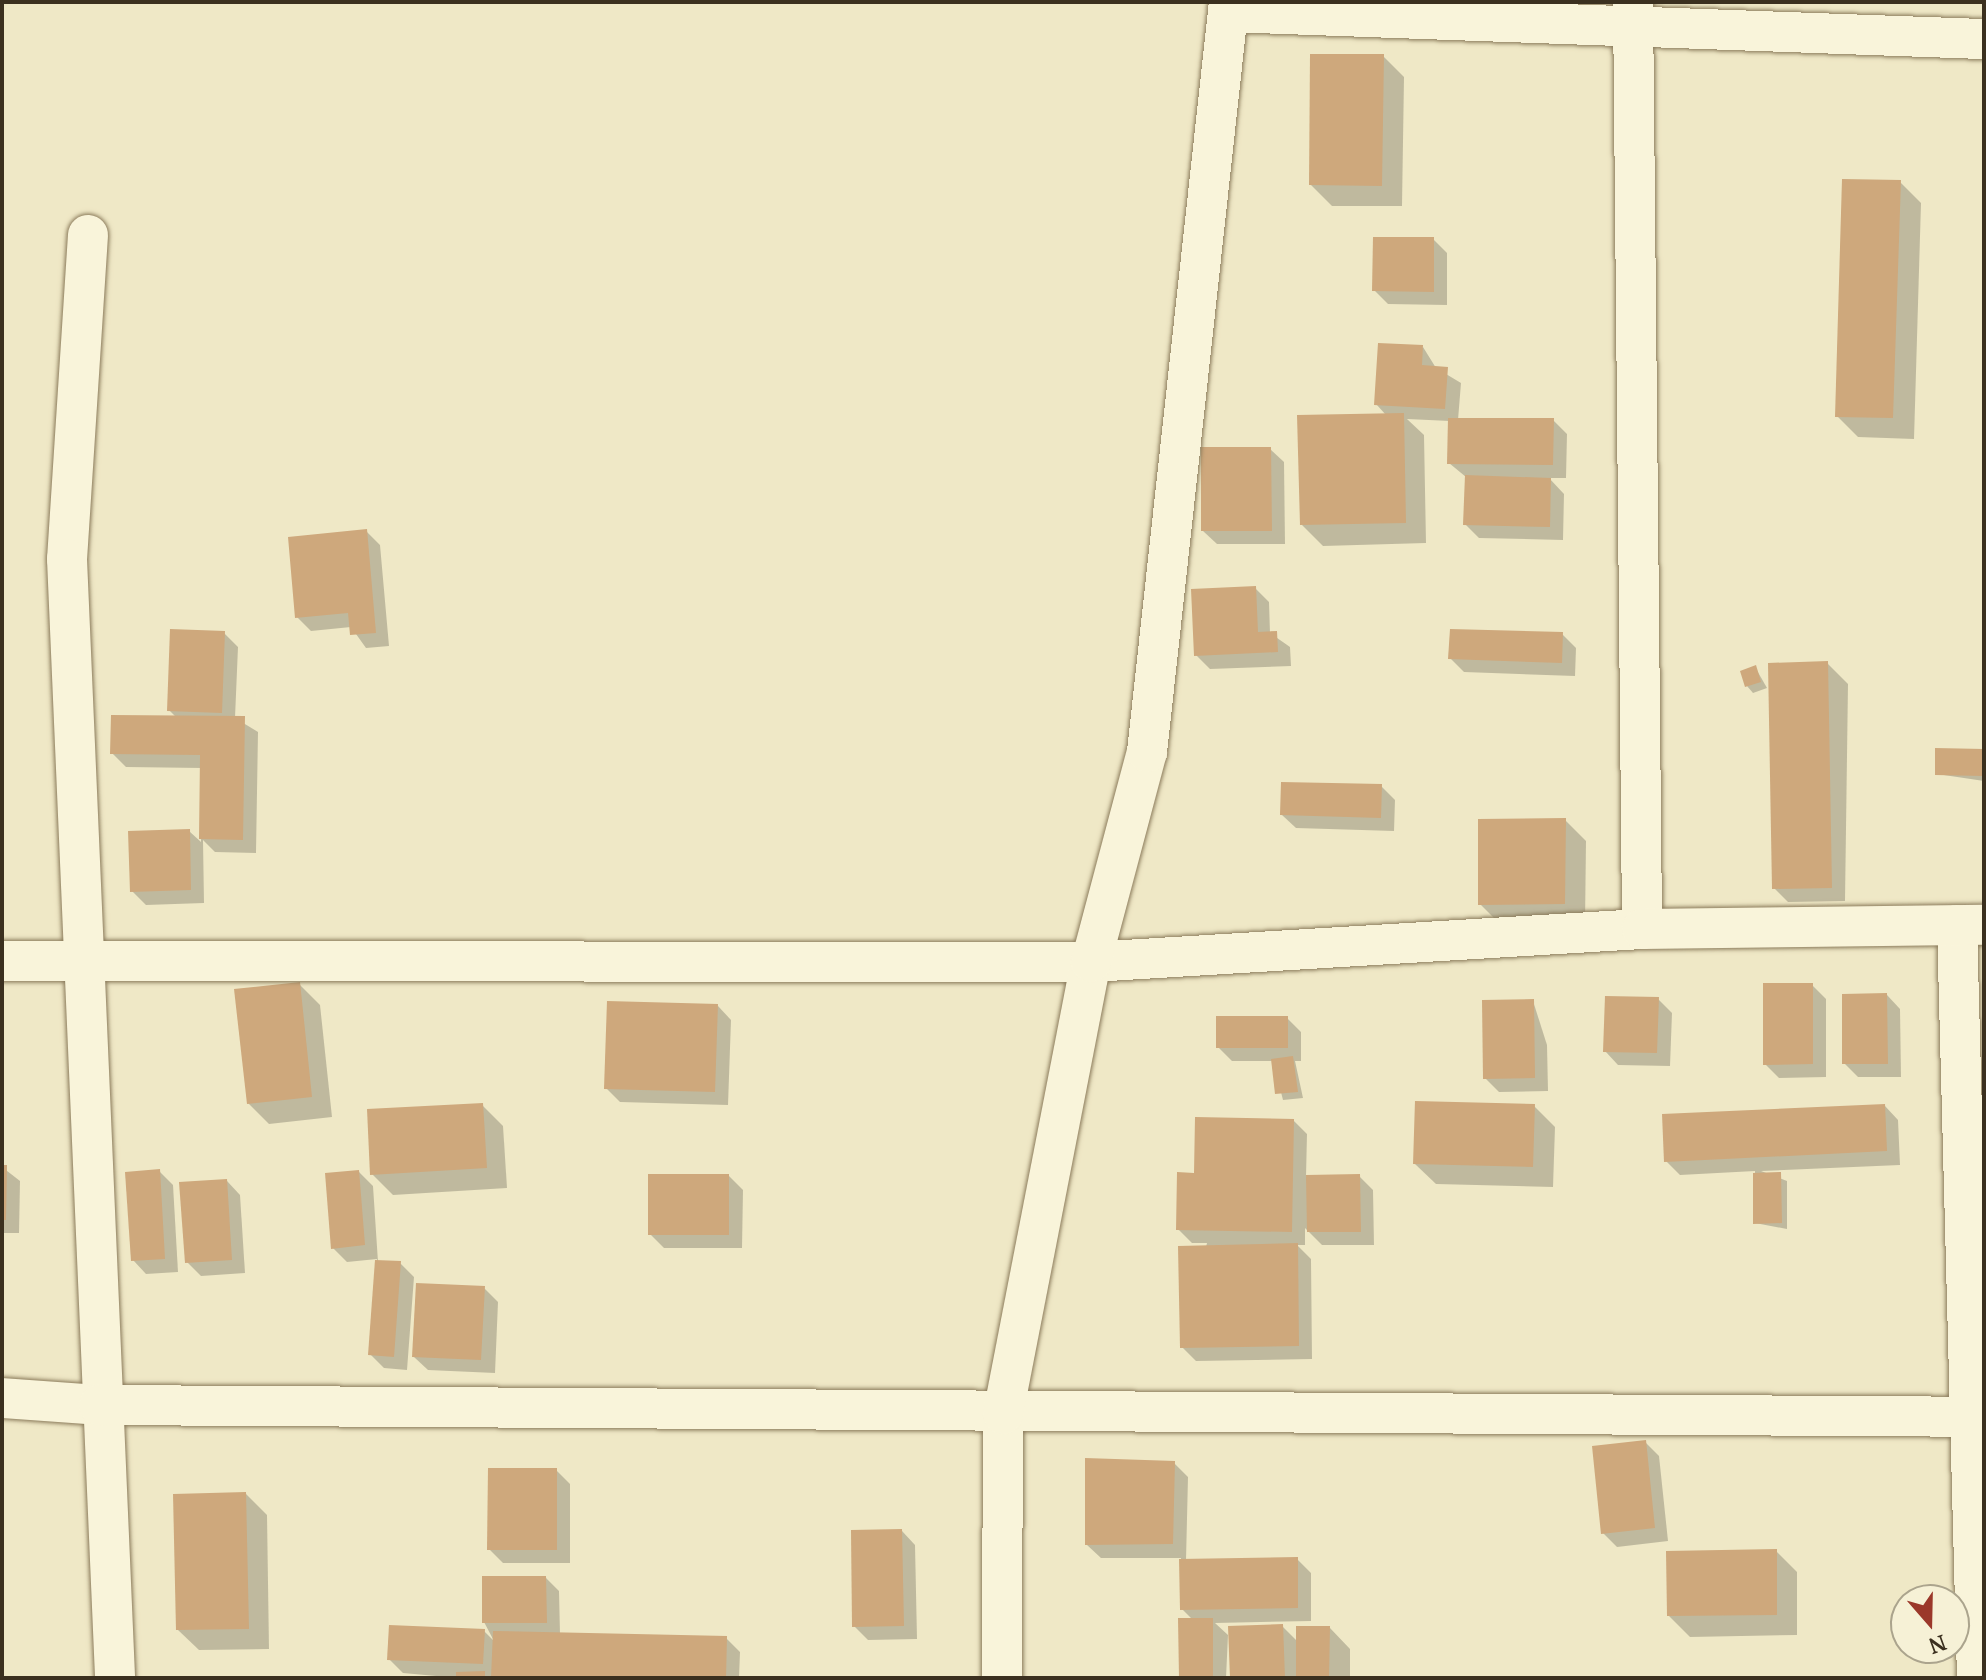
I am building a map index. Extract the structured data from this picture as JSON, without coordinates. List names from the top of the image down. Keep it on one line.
{"north":"bottom"}
